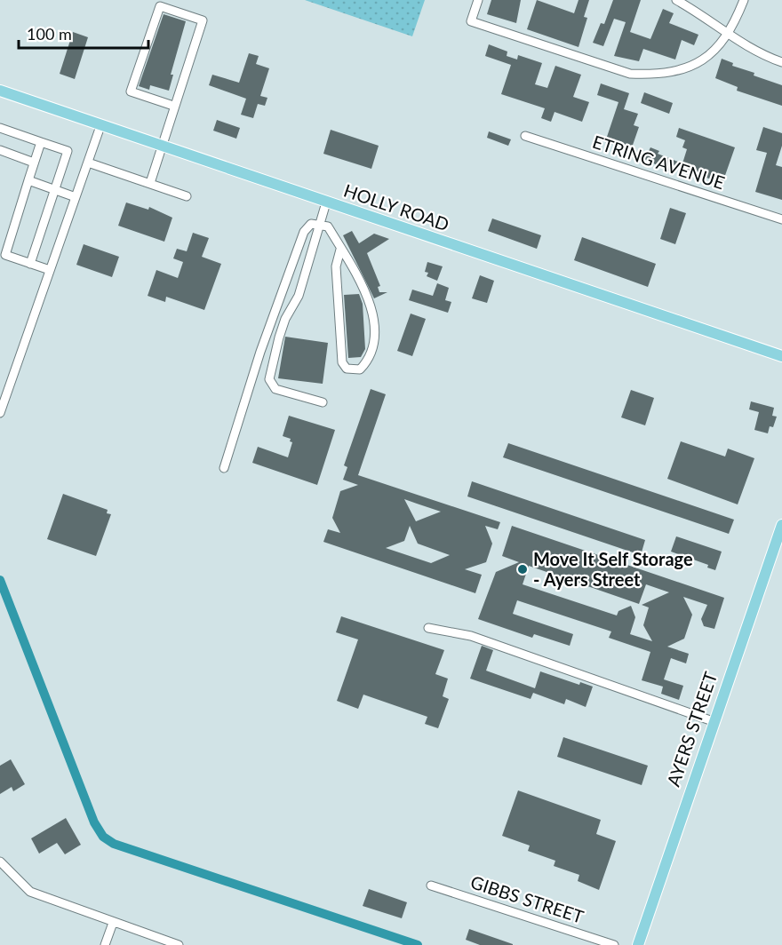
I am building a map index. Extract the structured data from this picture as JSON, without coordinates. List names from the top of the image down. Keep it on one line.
{"streets":{"main road":["HOLLY ROAD","AYERS STREET"],"street":["ETRING AVENUE","GIBBS STREET"]},"places":["Move It Self Storage - Ayers Street"],"scale_bar":"100 m"}
